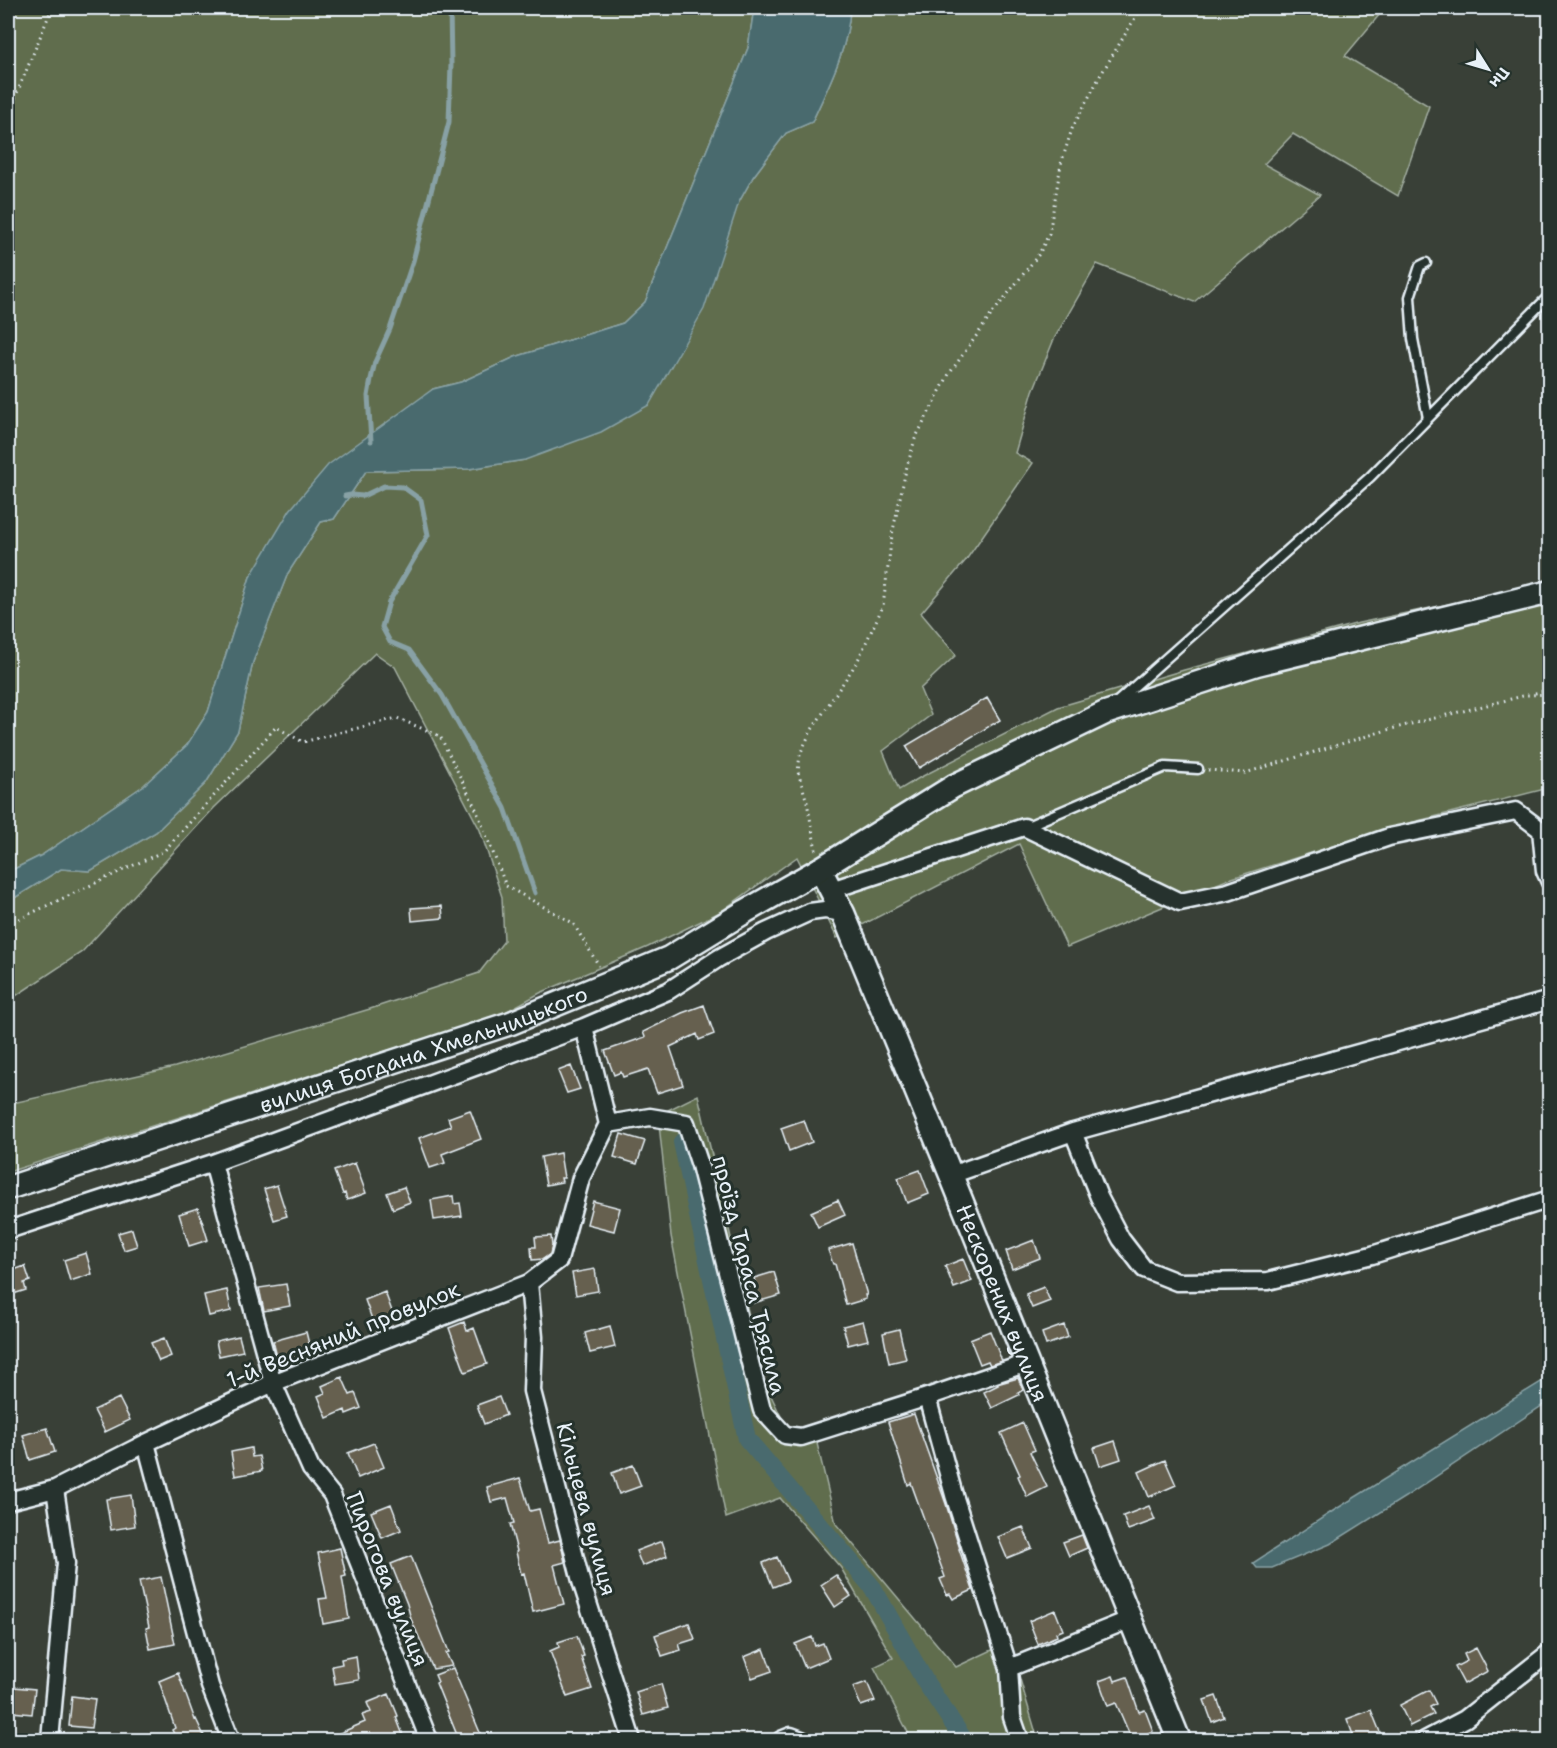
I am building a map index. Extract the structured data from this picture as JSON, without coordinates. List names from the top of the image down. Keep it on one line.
{"streets":{"main road":["вулиця Богдана Хмельницького","Нескорених вулиця"],"street":["проїзд Тараса Трясила","1-й Весняний провулок","Кільцева вулиця","Пирогова вулиця"]},"crossings":[["вулиця Богдана Хмельницького","Нескорених вулиця"],["проїзд Тараса Трясила","Нескорених вулиця"],["проїзд Тараса Трясила","1-й Весняний провулок"],["1-й Весняний провулок","Кільцева вулиця"],["1-й Весняний провулок","Пирогова вулиця"]],"north":"bottom right"}
